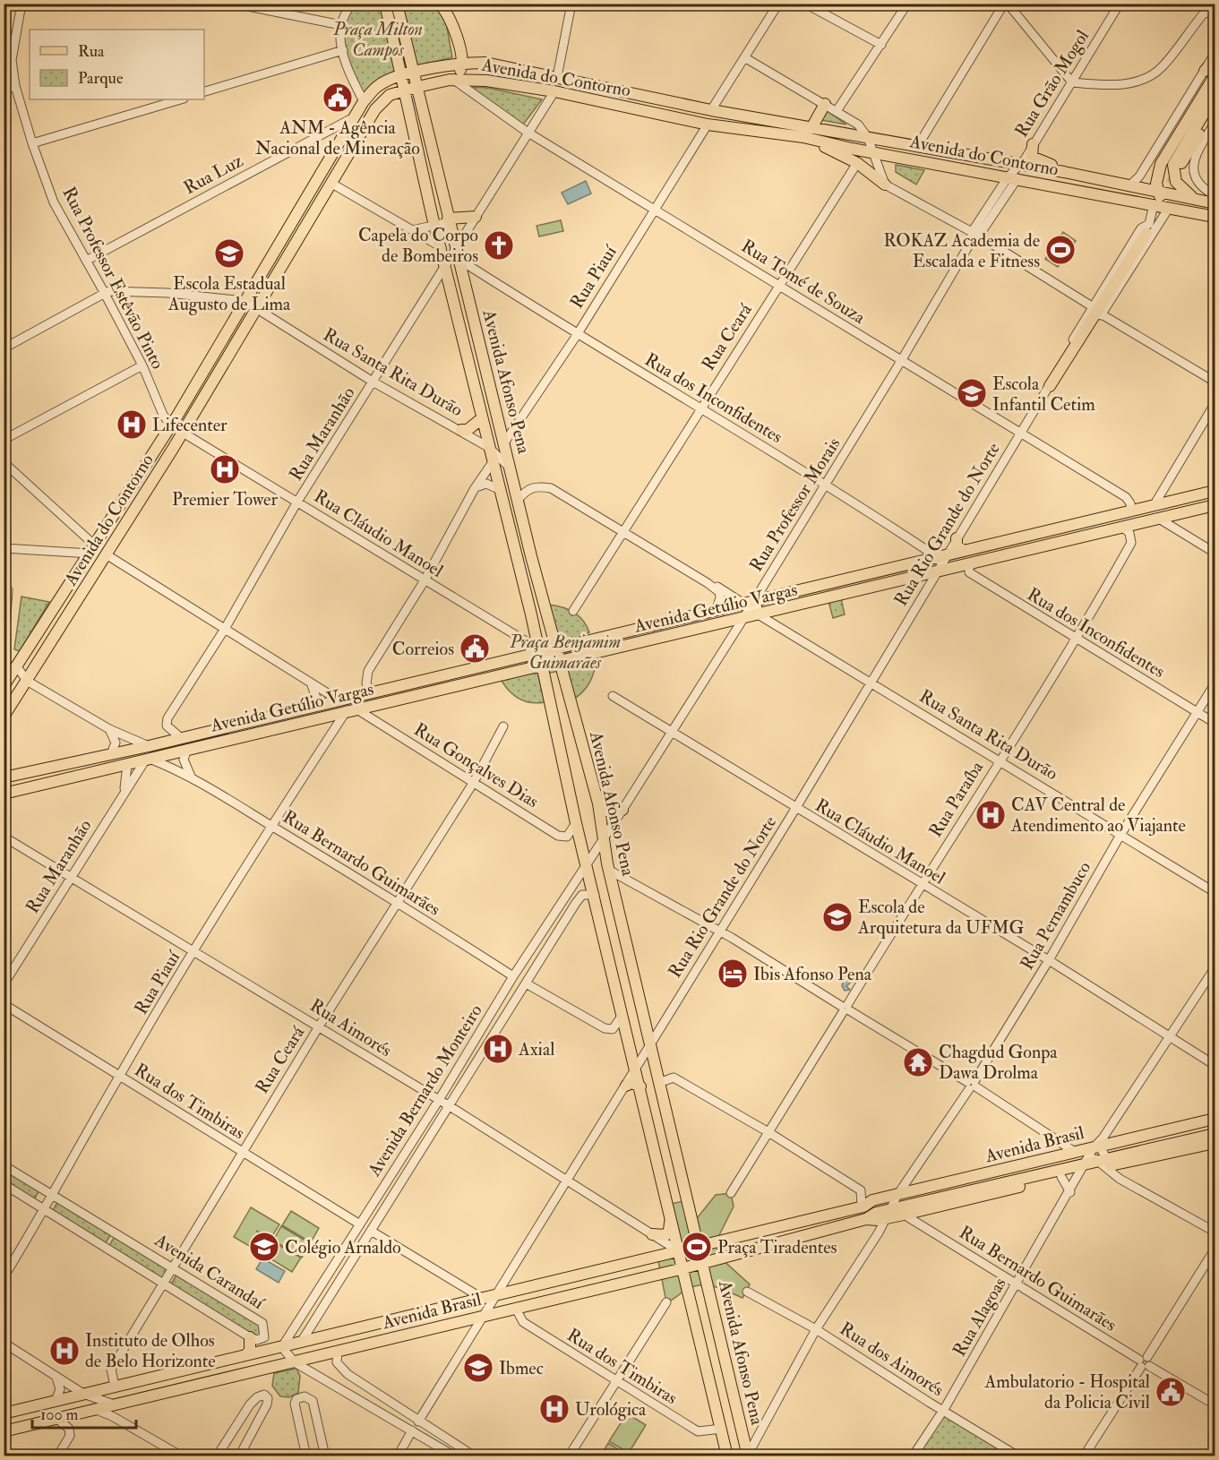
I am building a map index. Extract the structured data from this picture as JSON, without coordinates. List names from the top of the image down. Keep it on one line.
{"streets":{"main road":["Avenida do Contorno","Avenida Afonso Pena","Avenida Getúlio Vargas","Avenida Brasil"],"street":["Rua Grão Mogol","Rua Luz","Rua Piauí","Rua Professor Estêvão Pinto","Rua Tomé de Souza","Rua Ceará","Rua Santa Rita Durão","Rua dos Inconfidentes","Rua Maranhão","Rua Professor Morais","Rua Rio Grande do Norte","Rua Cláudio Manoel","Rua Gonçalves Dias","Rua Paraíba","Rua Bernardo Guimarães","Rua Pernambuco","Rua Aimorés","Avenida Bernardo Monteiro","Rua dos Timbiras","Avenida Carandaí","Rua Alagoas","Rua dos Aimorés"]},"crossings":[["Avenida do Contorno","Rua Grão Mogol"],["Avenida do Contorno","Rua Luz"],["Avenida do Contorno","Rua Piauí"],["Avenida do Contorno","Rua Professor Estêvão Pinto"],["Avenida do Contorno","Rua Tomé de Souza"],["Avenida do Contorno","Rua Santa Rita Durão"],["Avenida do Contorno","Avenida Afonso Pena"],["Avenida do Contorno","Rua Maranhão"],["Avenida do Contorno","Rua Professor Morais"],["Avenida do Contorno","Rua Rio Grande do Norte"],["Avenida do Contorno","Rua Cláudio Manoel"],["Rua Grão Mogol","Rua Professor Morais"],["Rua Luz","Rua Professor Estêvão Pinto"],["Rua Piauí","Rua Tomé de Souza"],["Rua Piauí","Avenida Afonso Pena"],["Rua Piauí","Rua dos Inconfidentes"],["Rua Piauí","Avenida Getúlio Vargas"],["Rua Piauí","Rua Gonçalves Dias"],["Rua Piauí","Rua Bernardo Guimarães"],["Rua Piauí","Rua Aimorés"],["Rua Piauí","Rua dos Timbiras"],["Rua Piauí","Avenida Carandaí"],["Rua Professor Estêvão Pinto","Rua Cláudio Manoel"],["Rua Tomé de Souza","Rua Ceará"],["Rua Tomé de Souza","Rua Maranhão"],["Rua Tomé de Souza","Rua Professor Morais"],["Rua Tomé de Souza","Rua Rio Grande do Norte"],["Rua Tomé de Souza","Avenida Getúlio Vargas"],["Rua Ceará","Rua dos Inconfidentes"],["Rua Ceará","Rua Gonçalves Dias"],["Rua Ceará","Rua Bernardo Guimarães"],["Rua Ceará","Rua Aimorés"],["Rua Ceará","Rua dos Timbiras"],["Rua Ceará","Avenida Brasil"],["Rua Ceará","Avenida Carandaí"],["Rua Santa Rita Durão","Avenida Afonso Pena"],["Rua Santa Rita Durão","Rua Maranhão"],["Rua Santa Rita Durão","Rua Rio Grande do Norte"],["Rua Santa Rita Durão","Avenida Getúlio Vargas"],["Rua Santa Rita Durão","Rua Paraíba"],["Rua Santa Rita Durão","Rua Pernambuco"],["Avenida Afonso Pena","Rua dos Inconfidentes"],["Avenida Afonso Pena","Rua Maranhão"],["Avenida Afonso Pena","Rua Professor Morais"],["Avenida Afonso Pena","Rua Rio Grande do Norte"],["Avenida Afonso Pena","Rua Cláudio Manoel"],["Avenida Afonso Pena","Avenida Getúlio Vargas"],["Avenida Afonso Pena","Rua Gonçalves Dias"],["Avenida Afonso Pena","Rua Pernambuco"],["Avenida Afonso Pena","Rua Aimorés"],["Avenida Afonso Pena","Avenida Bernardo Monteiro"],["Avenida Afonso Pena","Rua dos Timbiras"],["Avenida Afonso Pena","Avenida Brasil"],["Rua dos Inconfidentes","Rua Professor Morais"],["Rua dos Inconfidentes","Avenida Getúlio Vargas"],["Rua dos Inconfidentes","Rua Paraíba"],["Rua dos Inconfidentes","Rua Pernambuco"],["Rua Maranhão","Rua Cláudio Manoel"],["Rua Maranhão","Avenida Getúlio Vargas"],["Rua Maranhão","Rua Bernardo Guimarães"],["Rua Maranhão","Rua Aimorés"],["Rua Professor Morais","Rua Cláudio Manoel"],["Rua Professor Morais","Avenida Getúlio Vargas"],["Rua Professor Morais","Avenida Bernardo Monteiro"],["Rua Rio Grande do Norte","Rua Cláudio Manoel"],["Rua Rio Grande do Norte","Avenida Getúlio Vargas"],["Rua Rio Grande do Norte","Rua Aimorés"],["Rua Rio Grande do Norte","Avenida Brasil"],["Rua Cláudio Manoel","Avenida Getúlio Vargas"],["Rua Cláudio Manoel","Rua Paraíba"],["Rua Cláudio Manoel","Rua Pernambuco"],["Rua Cláudio Manoel","Rua Alagoas"],["Avenida Getúlio Vargas","Rua Gonçalves Dias"],["Avenida Getúlio Vargas","Rua Paraíba"],["Avenida Getúlio Vargas","Rua Bernardo Guimarães"],["Rua Bernardo Guimarães","Avenida Bernardo Monteiro"],["Rua Bernardo Guimarães","Avenida Brasil"],["Rua Bernardo Guimarães","Rua Alagoas"],["Rua Pernambuco","Avenida Brasil"],["Rua Pernambuco","Rua dos Aimorés"],["Rua Aimorés","Avenida Bernardo Monteiro"],["Rua Aimorés","Avenida Brasil"],["Avenida Bernardo Monteiro","Rua dos Timbiras"],["Avenida Bernardo Monteiro","Avenida Brasil"],["Rua dos Timbiras","Avenida Brasil"],["Avenida Brasil","Rua Alagoas"],["Rua Alagoas","Rua dos Aimorés"]],"parks":["Praça Milton Campos","Praça Benjamim Guimarães"],"places":{"public building":["ANM - Agência Nacional de Mineração","Correios","Ambulatorio - Hospital da Policia Civil"],"church":["Capela do Corpo de Bombeiros"],"sports":["ROKAZ Academia de Escalada e Fitness","Praça Tiradentes"],"school or university":["Escola Estadual Augusto de Lima","Escola Infantil Cetim","Escola de Arquitetura da UFMG","Colégio Arnaldo","Ibmec"],"hospital":["Lifecenter","Premier Tower","CAV Central de Atendimento ao Viajante","Axial","Instituto de Olhos de Belo Horizonte","Urológica"],"hotel":["Ibis Afonso Pena"],"temple":["Chagdud Gonpa Dawa Drolma"]},"legend":["Rua","Parque"],"scale_bar":"100 m"}
